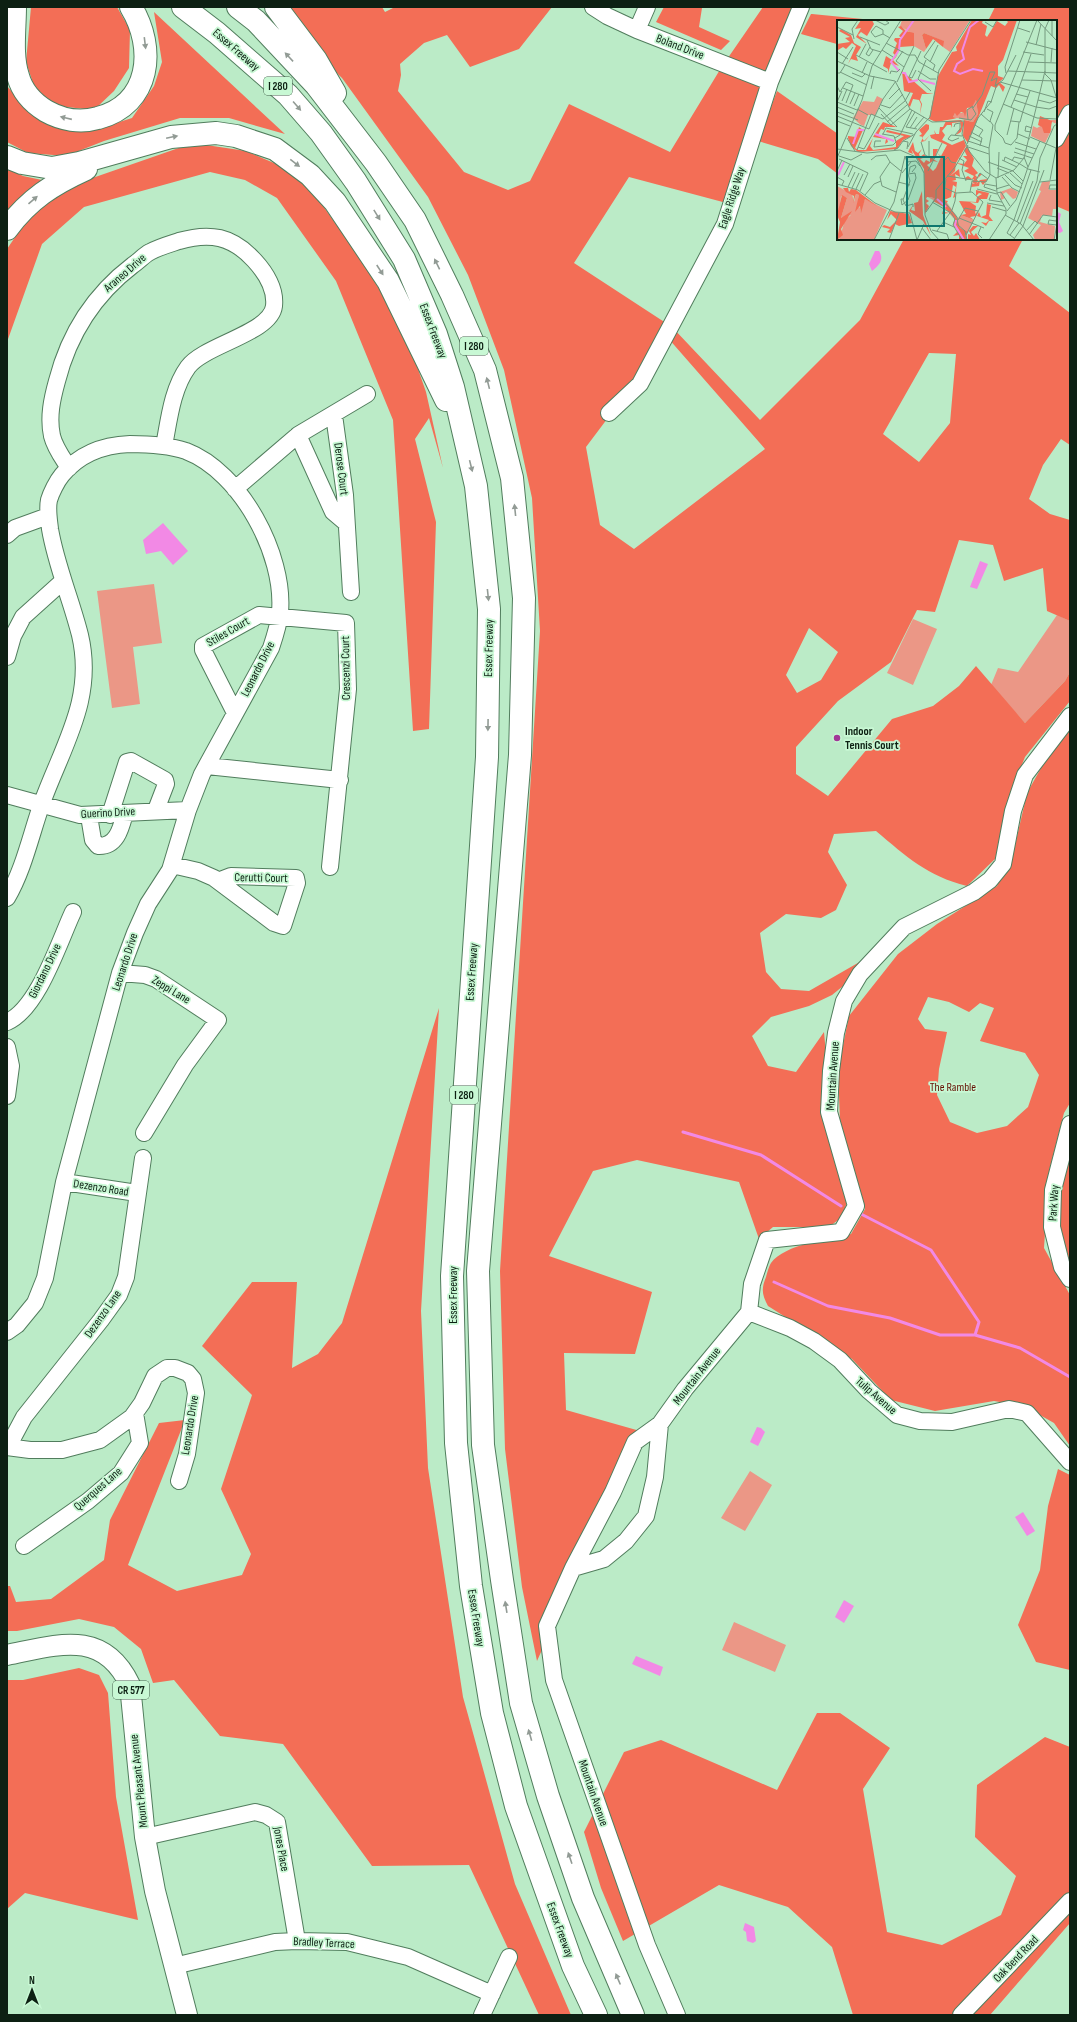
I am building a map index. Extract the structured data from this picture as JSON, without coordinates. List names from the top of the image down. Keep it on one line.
{"streets":{"highway":["Essex Freeway","I 280"],"main road":["CR 577","Mount Pleasant Avenue"],"street":["Boland Drive","Eagle Ridge Way","Araneo Drive","Derose Court","Stiles Court","Crescenzi Court","Leonardo Drive","Guerino Drive","Cerutti Court","Giordano Drive","Zeppi Lane","Mountain Avenue","Dezenzo Road","Park Way","Dezenzo Lane","Tulip Avenue","Querques Lane","Jones Place","Bradley Terrace","Oak Bend Road"]},"crossings":[["Boland Drive","Eagle Ridge Way"],["Araneo Drive","Leonardo Drive"],["Stiles Court","Crescenzi Court"],["Stiles Court","Leonardo Drive"],["Crescenzi Court","Leonardo Drive"],["Leonardo Drive","Guerino Drive"],["Leonardo Drive","Cerutti Court"],["Leonardo Drive","Zeppi Lane"],["Leonardo Drive","Dezenzo Road"],["Leonardo Drive","Dezenzo Lane"],["Leonardo Drive","Querques Lane"],["Mountain Avenue","Tulip Avenue"],["Dezenzo Road","Dezenzo Lane"],["Mount Pleasant Avenue","Jones Place"],["Mount Pleasant Avenue","Bradley Terrace"],["Jones Place","Bradley Terrace"]],"parks":["The Ramble"],"places":["Indoor Tennis Court"],"north":"top"}
